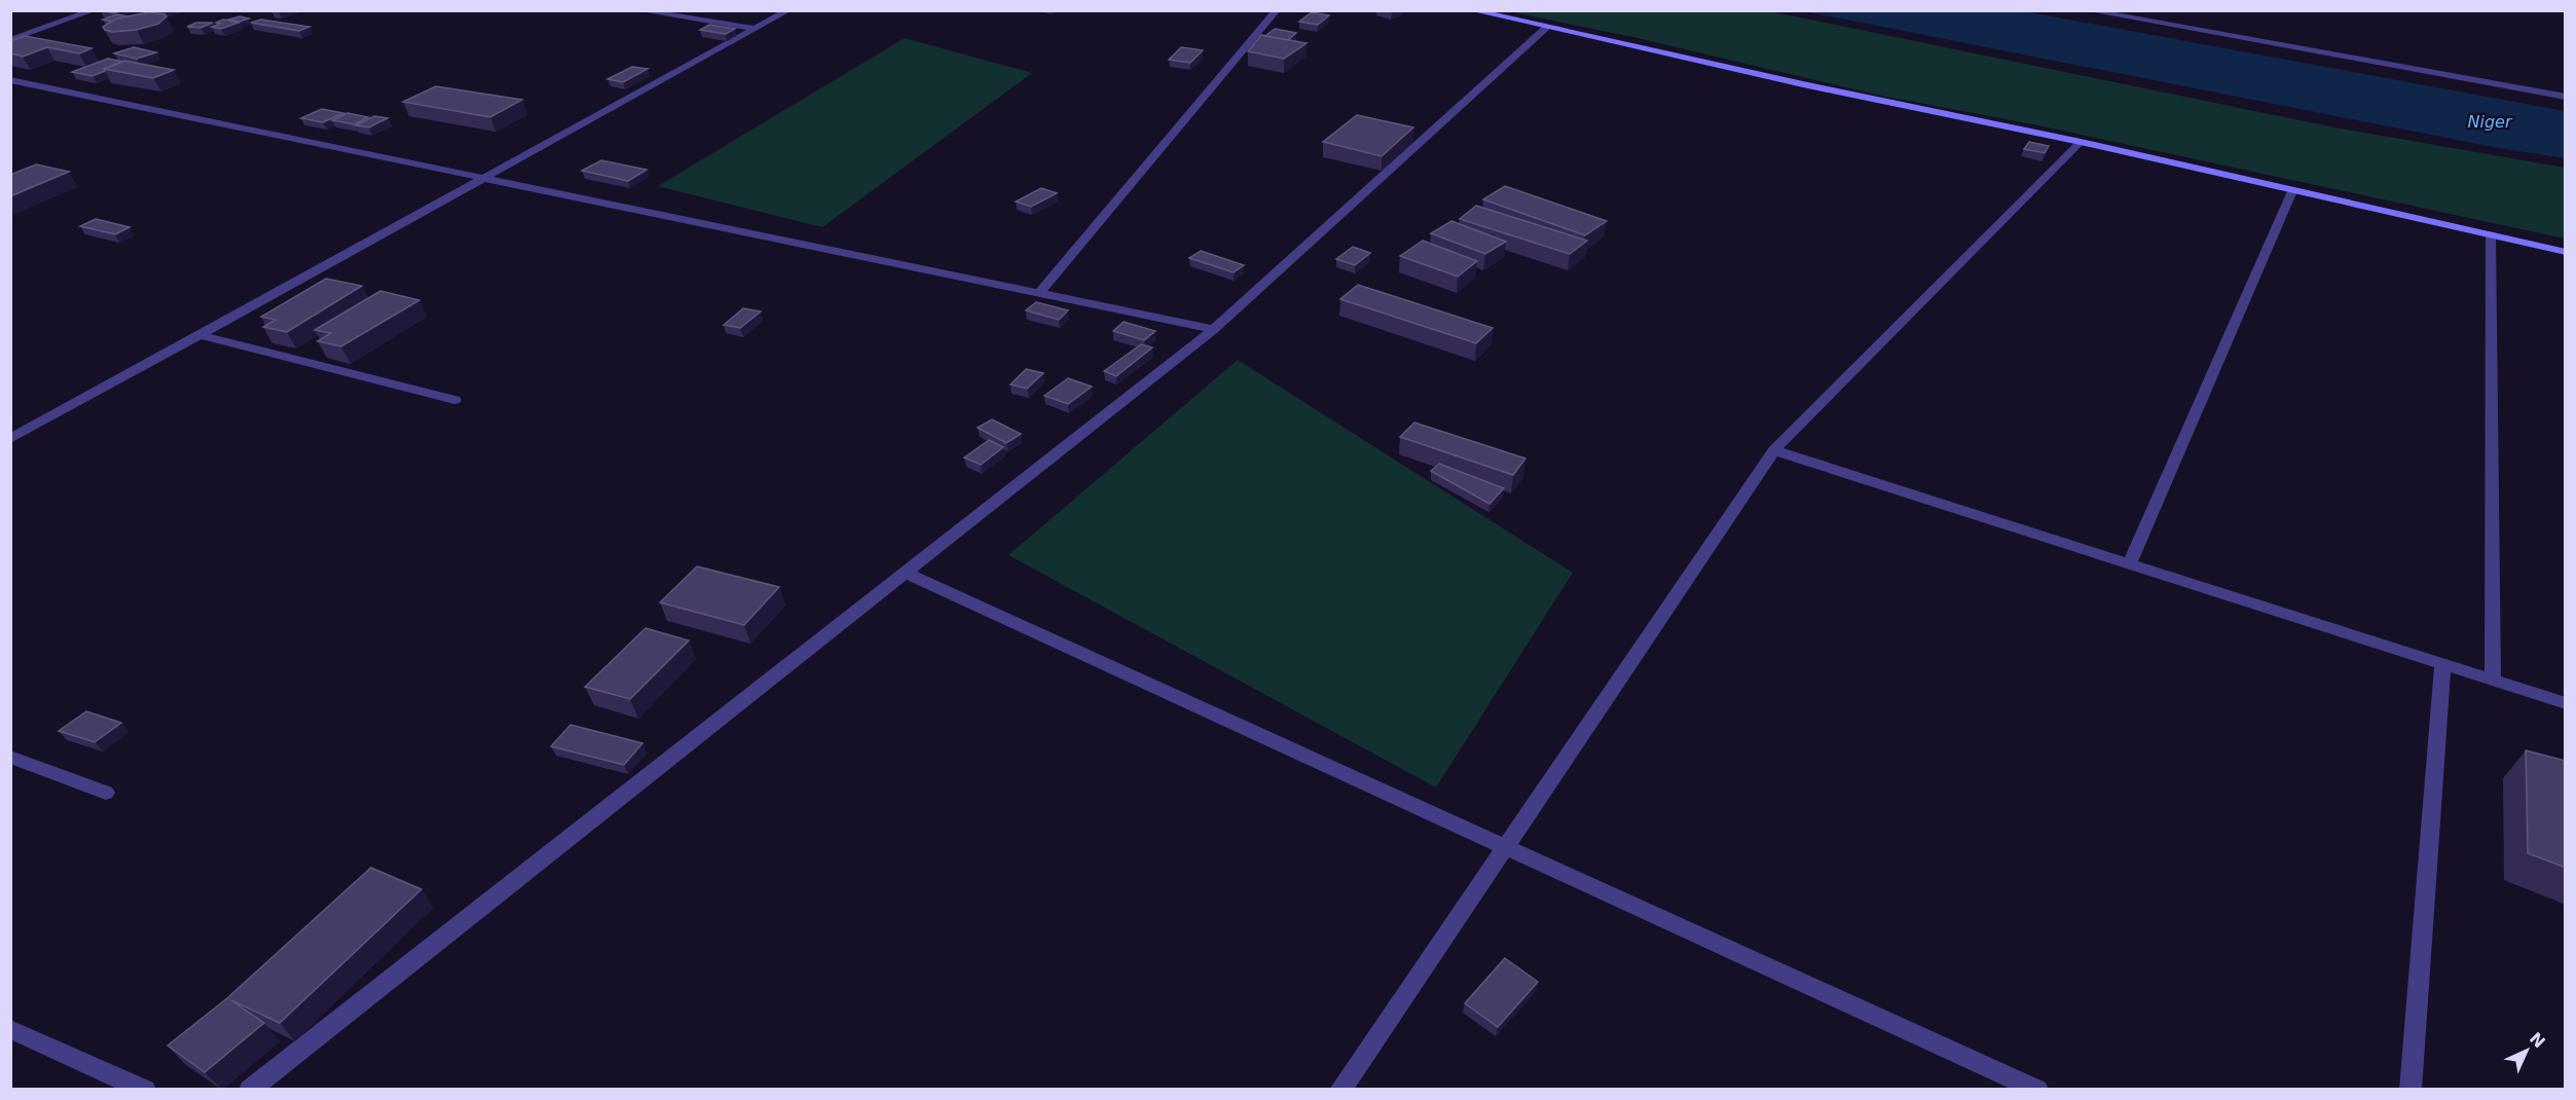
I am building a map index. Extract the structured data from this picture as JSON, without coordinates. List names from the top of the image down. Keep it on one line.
{"water":["Niger"],"north":"top right"}
